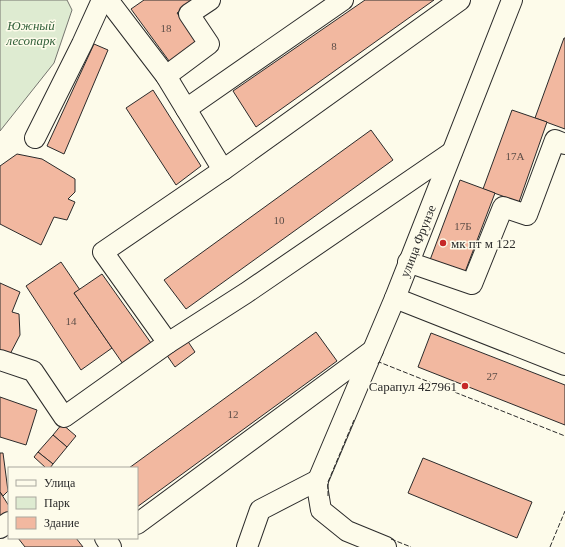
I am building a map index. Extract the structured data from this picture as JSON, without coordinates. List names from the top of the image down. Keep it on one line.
{"streets":{"street":["улица Фрунзе"]},"parks":["Южный лесопарк"],"places":["мк пт м 122","Сарапул 427961"],"house_numbers":["18","8","17А","10","17Б","14","27","12"],"legend":["Улица","Парк","Здание"]}
